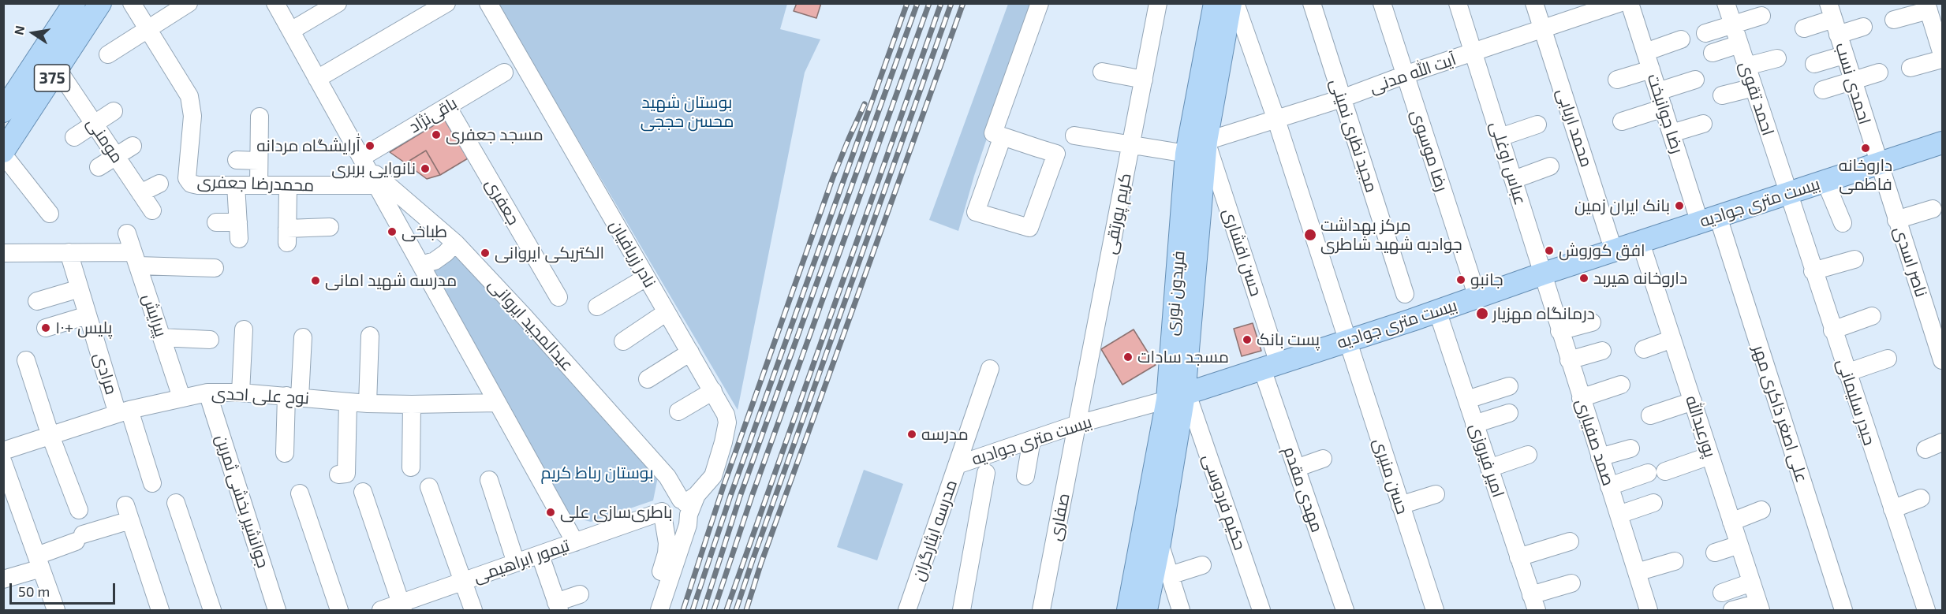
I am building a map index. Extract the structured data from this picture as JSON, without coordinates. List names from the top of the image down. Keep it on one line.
{"streets":{"main road":["375","بیست متری جوادیه","فریدون نوری"],"street":["آیت‌ الله مدنی","احمدی نسب","احمد تقوی","رضا جوانبخت","باقی‌نژاد","محمد اربابی","مجید نظری نمینی","مومنی","رضا موسوی","عباس اوغلی","محمدرضا جعفری","جعفری","کریم پورتقی","حسن افشاری","نادر زربافیان","ناصر اسدی","پیرایش","عبدالمجید ایروانی","مرادی","نوح علی احدی","حیدر سلیمانی","علی اصغر ذاکری مهر","پورعبدالله","صمد صفیاری","امیر فیروزی","حسن منیری","مهدی مقدم","جوانشیر بخشی ثمرین","حکیم فردوسی","صفاری","مدرسه ایثارگران","تیمور ابراهیمی"]},"crossings":[["آیت‌ الله مدنی","محمد اربابی"],["آیت‌ الله مدنی","مجید نظری نمینی"],["آیت‌ الله مدنی","رضا موسوی"],["آیت‌ الله مدنی","عباس اوغلی"],["آیت‌ الله مدنی","حسن افشاری"],["آیت‌ الله مدنی","فریدون نوری"],["آیت‌ الله مدنی","حسن منیری"],["375","مومنی"],["احمدی نسب","بیست متری جوادیه"],["احمدی نسب","ناصر اسدی"],["احمد تقوی","بیست متری جوادیه"],["احمد تقوی","حیدر سلیمانی"],["رضا جوانبخت","بیست متری جوادیه"],["رضا جوانبخت","علی اصغر ذاکری مهر"],["باقی‌نژاد","جعفری"],["باقی‌نژاد","عبدالمجید ایروانی"],["محمد اربابی","بیست متری جوادیه"],["رضا موسوی","بیست متری جوادیه"],["عباس اوغلی","بیست متری جوادیه"],["عباس اوغلی","صمد صفیاری"],["محمدرضا جعفری","عبدالمجید ایروانی"],["بیست متری جوادیه","کریم پورتقی"],["بیست متری جوادیه","حسن افشاری"],["بیست متری جوادیه","ناصر اسدی"],["بیست متری جوادیه","فریدون نوری"],["بیست متری جوادیه","حیدر سلیمانی"],["بیست متری جوادیه","علی اصغر ذاکری مهر"],["بیست متری جوادیه","پورعبدالله"],["بیست متری جوادیه","صمد صفیاری"],["بیست متری جوادیه","امیر فیروزی"],["بیست متری جوادیه","حسن منیری"],["بیست متری جوادیه","مهدی مقدم"],["بیست متری جوادیه","حکیم فردوسی"],["بیست متری جوادیه","صفاری"],["بیست متری جوادیه","مدرسه ایثارگران"],["کریم پورتقی","صفاری"],["حسن افشاری","فریدون نوری"],["حسن افشاری","مهدی مقدم"],["نادر زربافیان","عبدالمجید ایروانی"],["نادر زربافیان","تیمور ابراهیمی"],["فریدون نوری","حکیم فردوسی"],["پیرایش","نوح علی احدی"],["عبدالمجید ایروانی","نوح علی احدی"],["عبدالمجید ایروانی","تیمور ابراهیمی"],["مرادی","نوح علی احدی"],["نوح علی احدی","جوانشیر بخشی ثمرین"]],"parks":["بوستان شهید محسن حججی","بوستان رباط کریم"],"places":["مسجد جعفری","آٰرایشگاه مردانه","داروخانه فاطمی","نانوایی بربری","بانک ایران زمین","طباخی","مرکز بهداشت جوادیه شهید شاطری","افق کوروش","الکتریکی ایروانی","داروخانه هیربد","جانبو","مدرسه شهید امانی","درمانگاه مهزیار","پلیس +۱۰","پست بانک","مسجد سادات","مدرسه","باطری‌سازی علی"],"scale_bar":"50 m","north":"left"}
